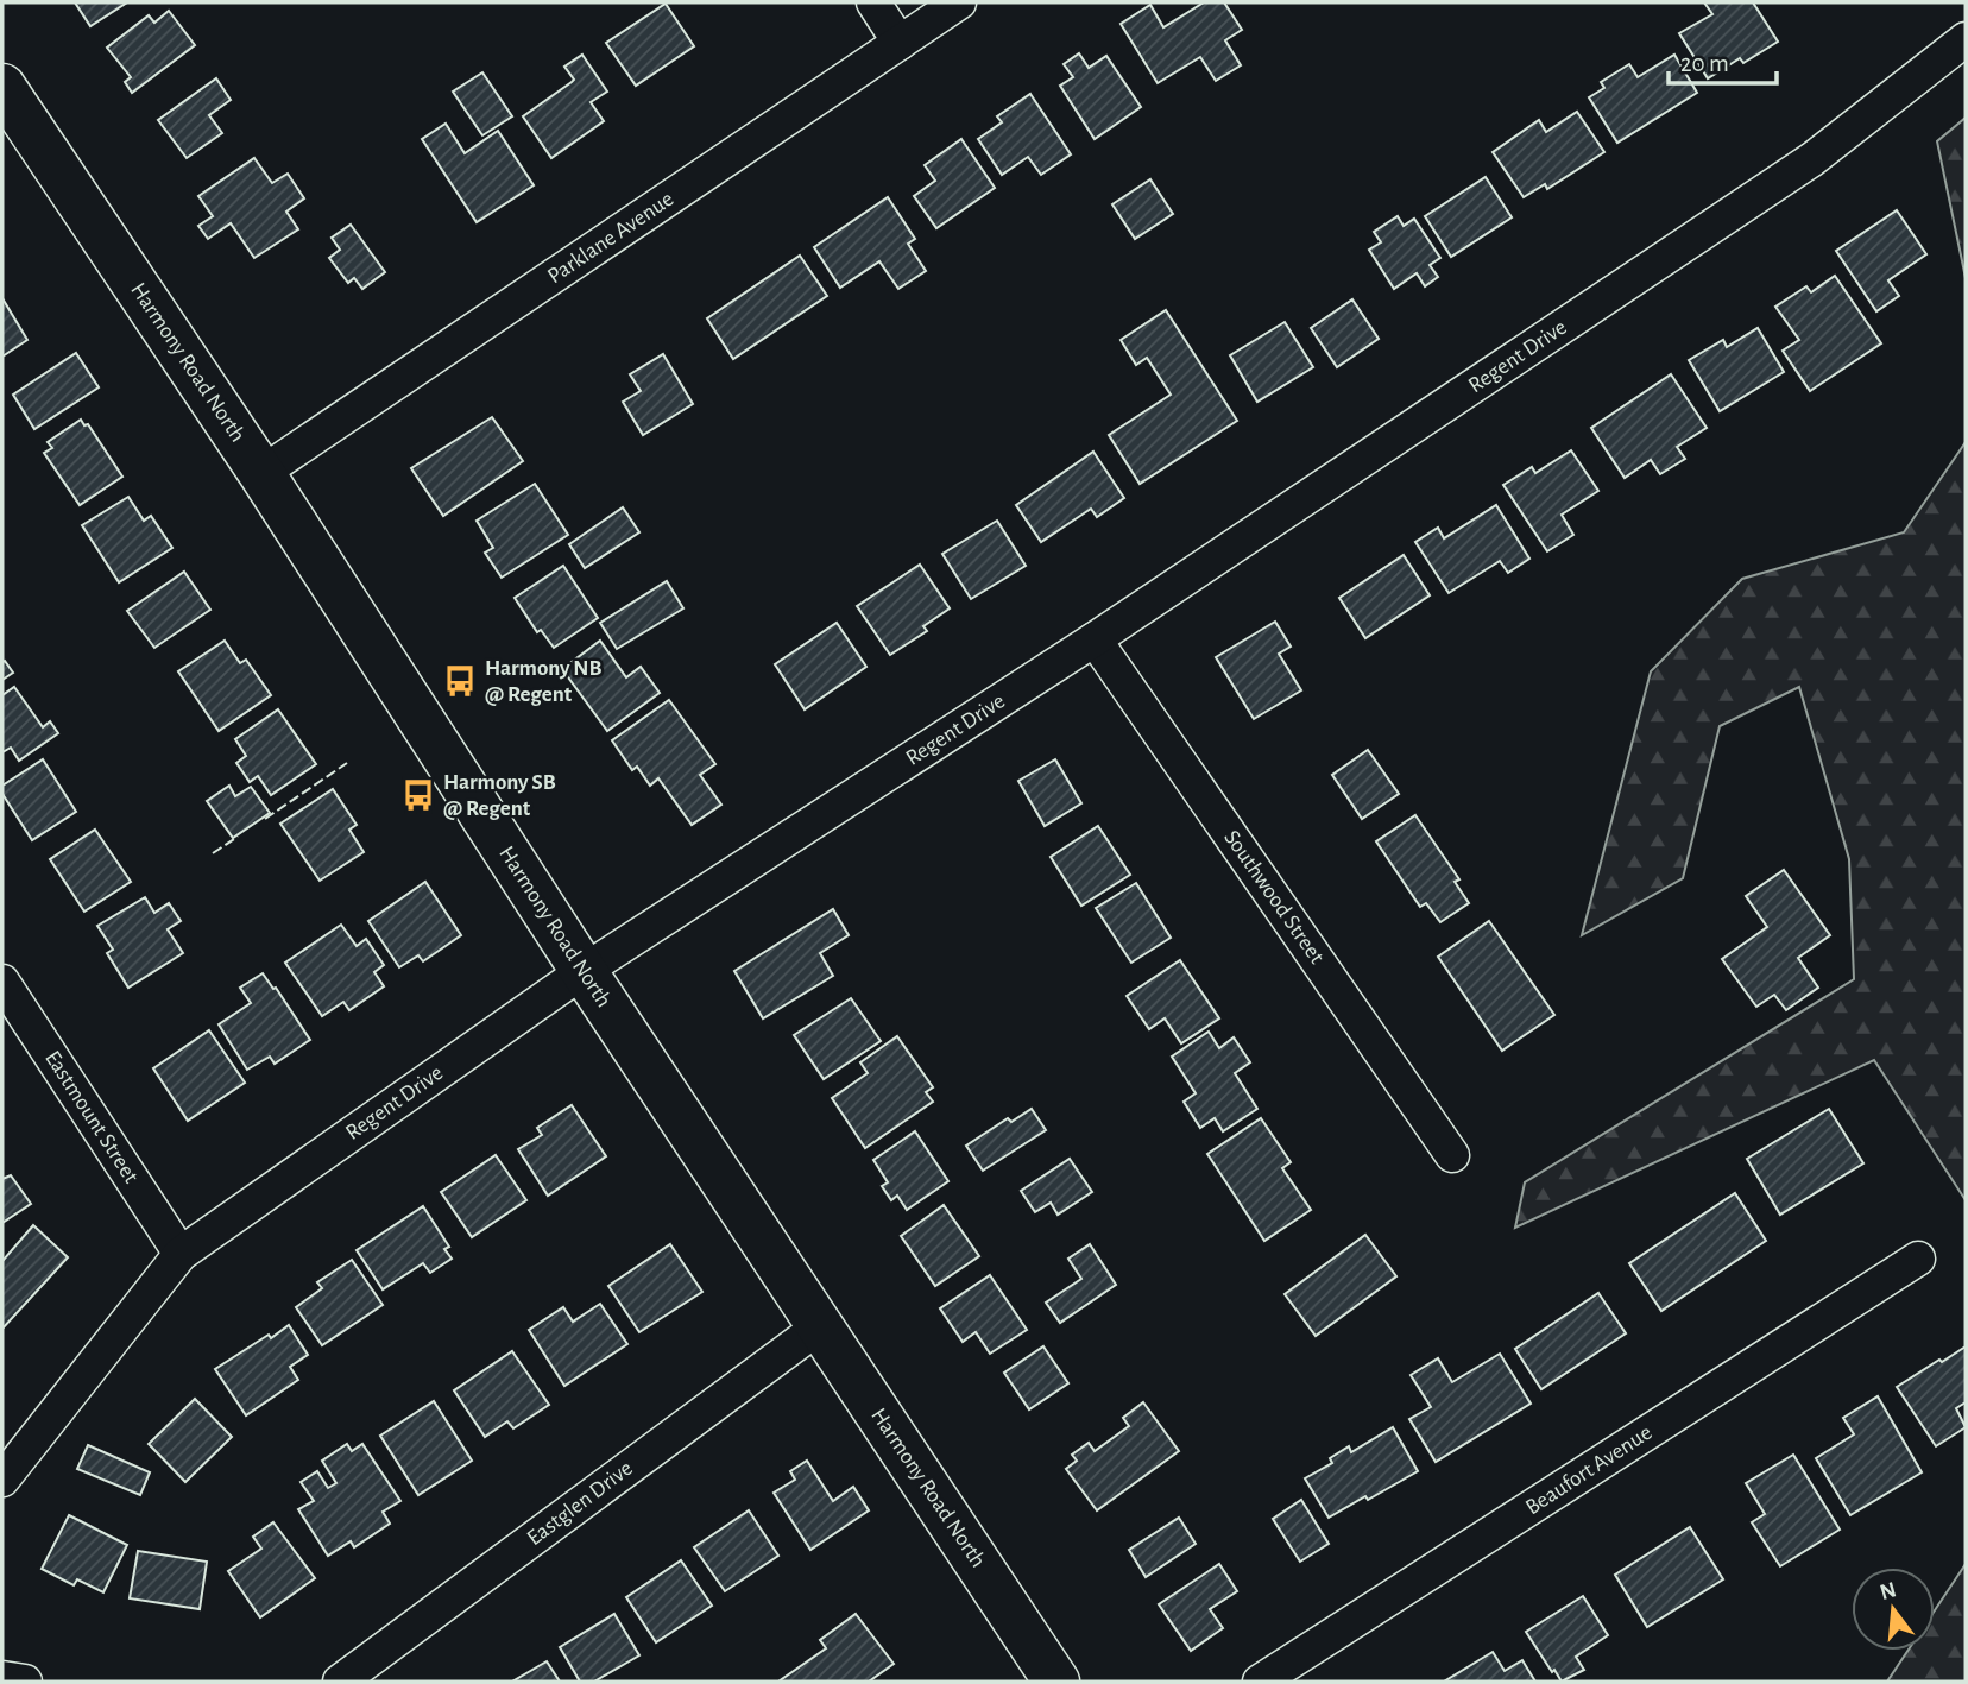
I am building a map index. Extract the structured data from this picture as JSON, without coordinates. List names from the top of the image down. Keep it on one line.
{"streets":{"main road":["Harmony Road North"],"street":["Parklane Avenue","Regent Drive","Southwood Street","Eastmount Street","Beaufort Avenue","Eastglen Drive"]},"crossings":[["Parklane Avenue","Harmony Road North"],["Regent Drive","Harmony Road North"],["Regent Drive","Southwood Street"],["Regent Drive","Eastmount Street"],["Harmony Road North","Eastglen Drive"]],"places":{"bus stop":["Harmony NB @ Regent","Harmony SB @ Regent"]},"scale_bar":"20 m","north":"top"}
